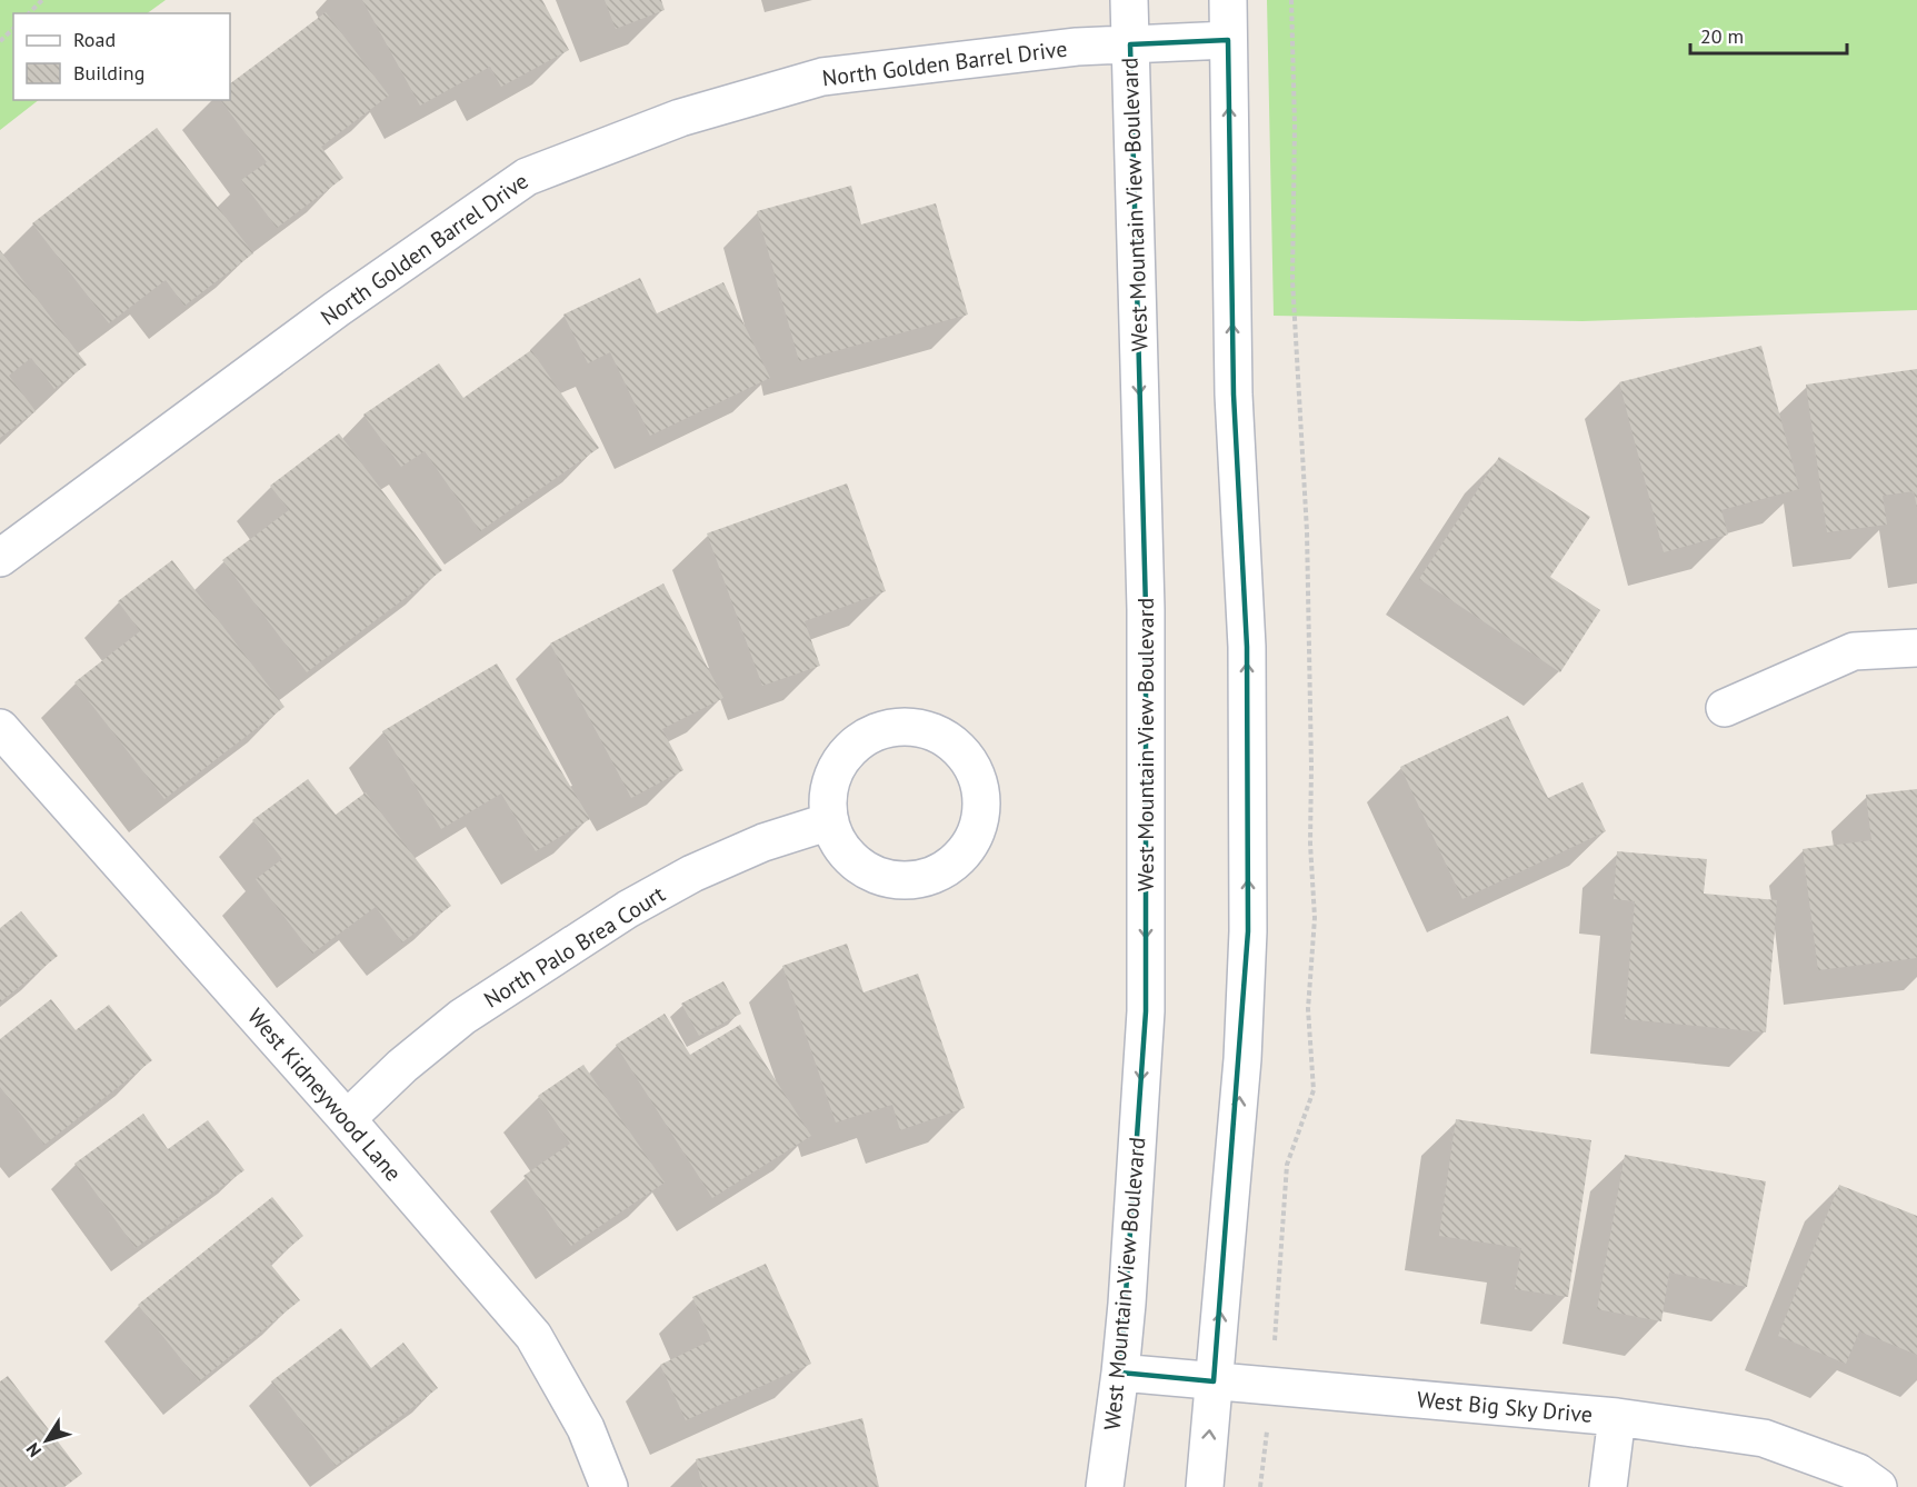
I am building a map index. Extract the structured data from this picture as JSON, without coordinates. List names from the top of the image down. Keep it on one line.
{"streets":{"street":["North Golden Barrel Drive","West Mountain View Boulevard","North Palo Brea Court","West Kidneywood Lane","West Big Sky Drive"]},"crossings":[["North Golden Barrel Drive","West Mountain View Boulevard"],["West Mountain View Boulevard","West Big Sky Drive"],["North Palo Brea Court","West Kidneywood Lane"]],"legend":["Road","Building"],"scale_bar":"20 m","north":"bottom left"}
